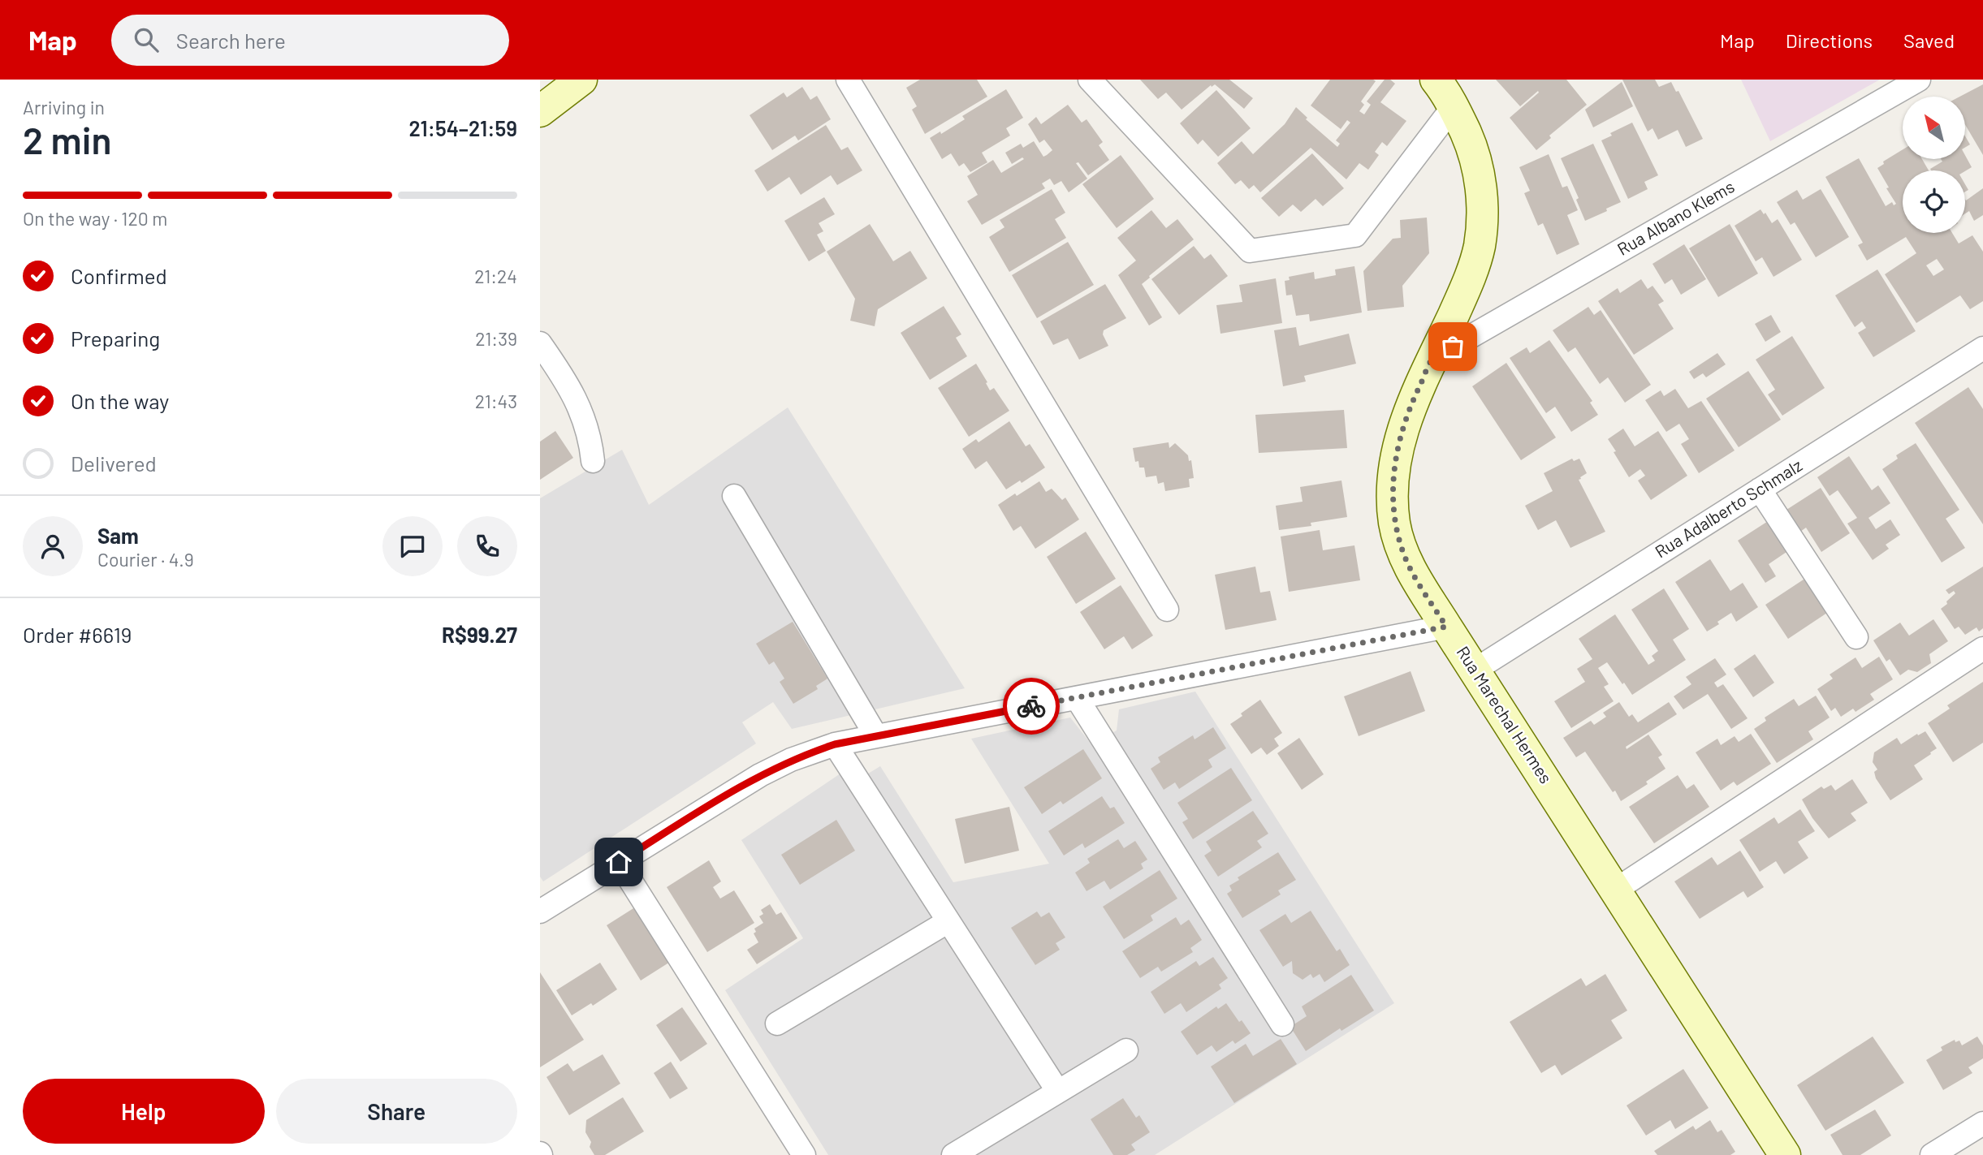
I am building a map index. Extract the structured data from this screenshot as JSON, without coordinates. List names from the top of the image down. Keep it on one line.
{"streets":{"street":["Rua Albano Klems","Rua Adalberto Schmalz","Rua Marechal Hermes"]},"crossings":[["Rua Albano Klems","Rua Marechal Hermes"],["Rua Adalberto Schmalz","Rua Marechal Hermes"]],"north":"top left","page":{"header":"Map","search":"Search here","nav":["Map","Directions","Saved"],"heading":["2 min","Arriving in","21:54–21:59"],"panel":["Sam","Courier · 4.9","Order #6619","R$99.27"],"bar":"On the way · 120 m","list":[["Confirmed","21:24"],["Preparing","21:39"],["On the way","21:43"],"Delivered"],"buttons":["Help","Share"]}}
